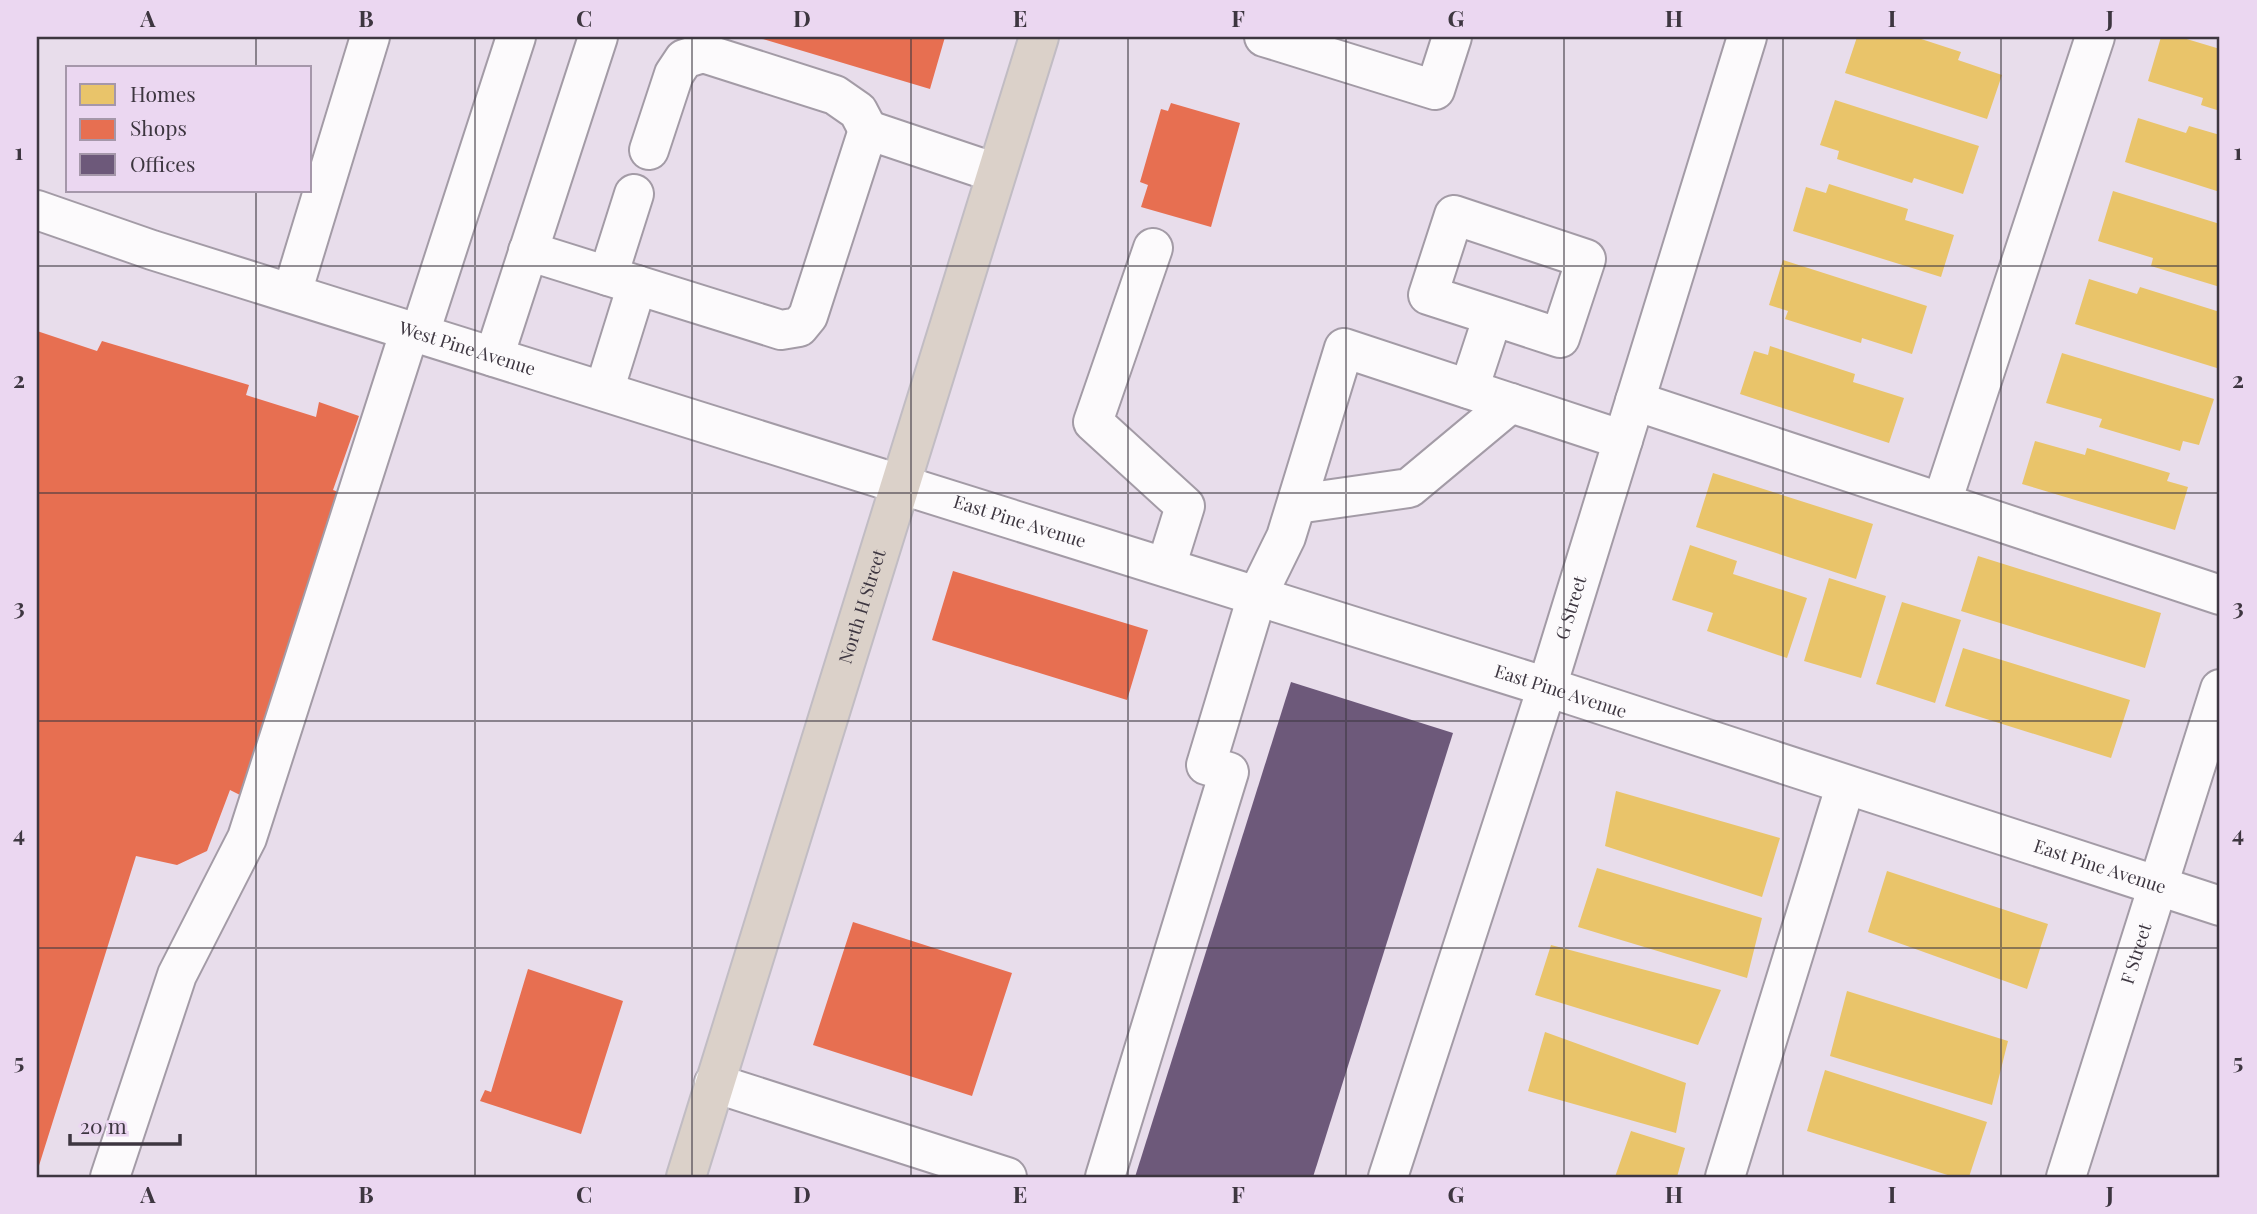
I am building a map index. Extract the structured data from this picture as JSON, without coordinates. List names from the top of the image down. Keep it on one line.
{"streets":{"highway":["North H Street"],"street":["West Pine Avenue","East Pine Avenue","G Street","F Street"]},"crossings":[["West Pine Avenue","East Pine Avenue"],["West Pine Avenue","North H Street"],["East Pine Avenue","North H Street"],["East Pine Avenue","G Street"],["East Pine Avenue","F Street"]],"legend":["Homes","Shops","Offices"],"scale_bar":"20 m","grid":{"columns":["A","B","C","D","E","F","G","H","I","J"],"rows":["1","2","3","4","5"]}}
